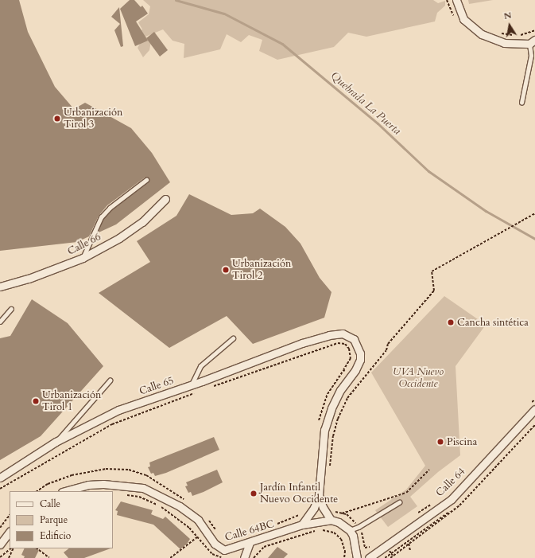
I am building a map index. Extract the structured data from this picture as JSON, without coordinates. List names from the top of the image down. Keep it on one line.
{"streets":{"street":["Calle 66","Calle 65","Calle 64","Calle 64BC"]},"water":["Quebrada La Puerta"],"parks":["UVA Nuevo Occidente"],"places":["Urbanización Tirol 3","Urbanización Tirol 2","Cancha sintética","Urbanización Tirol 1","Piscina","Jardín Infantil Nuevo Occidente"],"legend":["Calle","Parque","Edificio"],"north":"top"}
